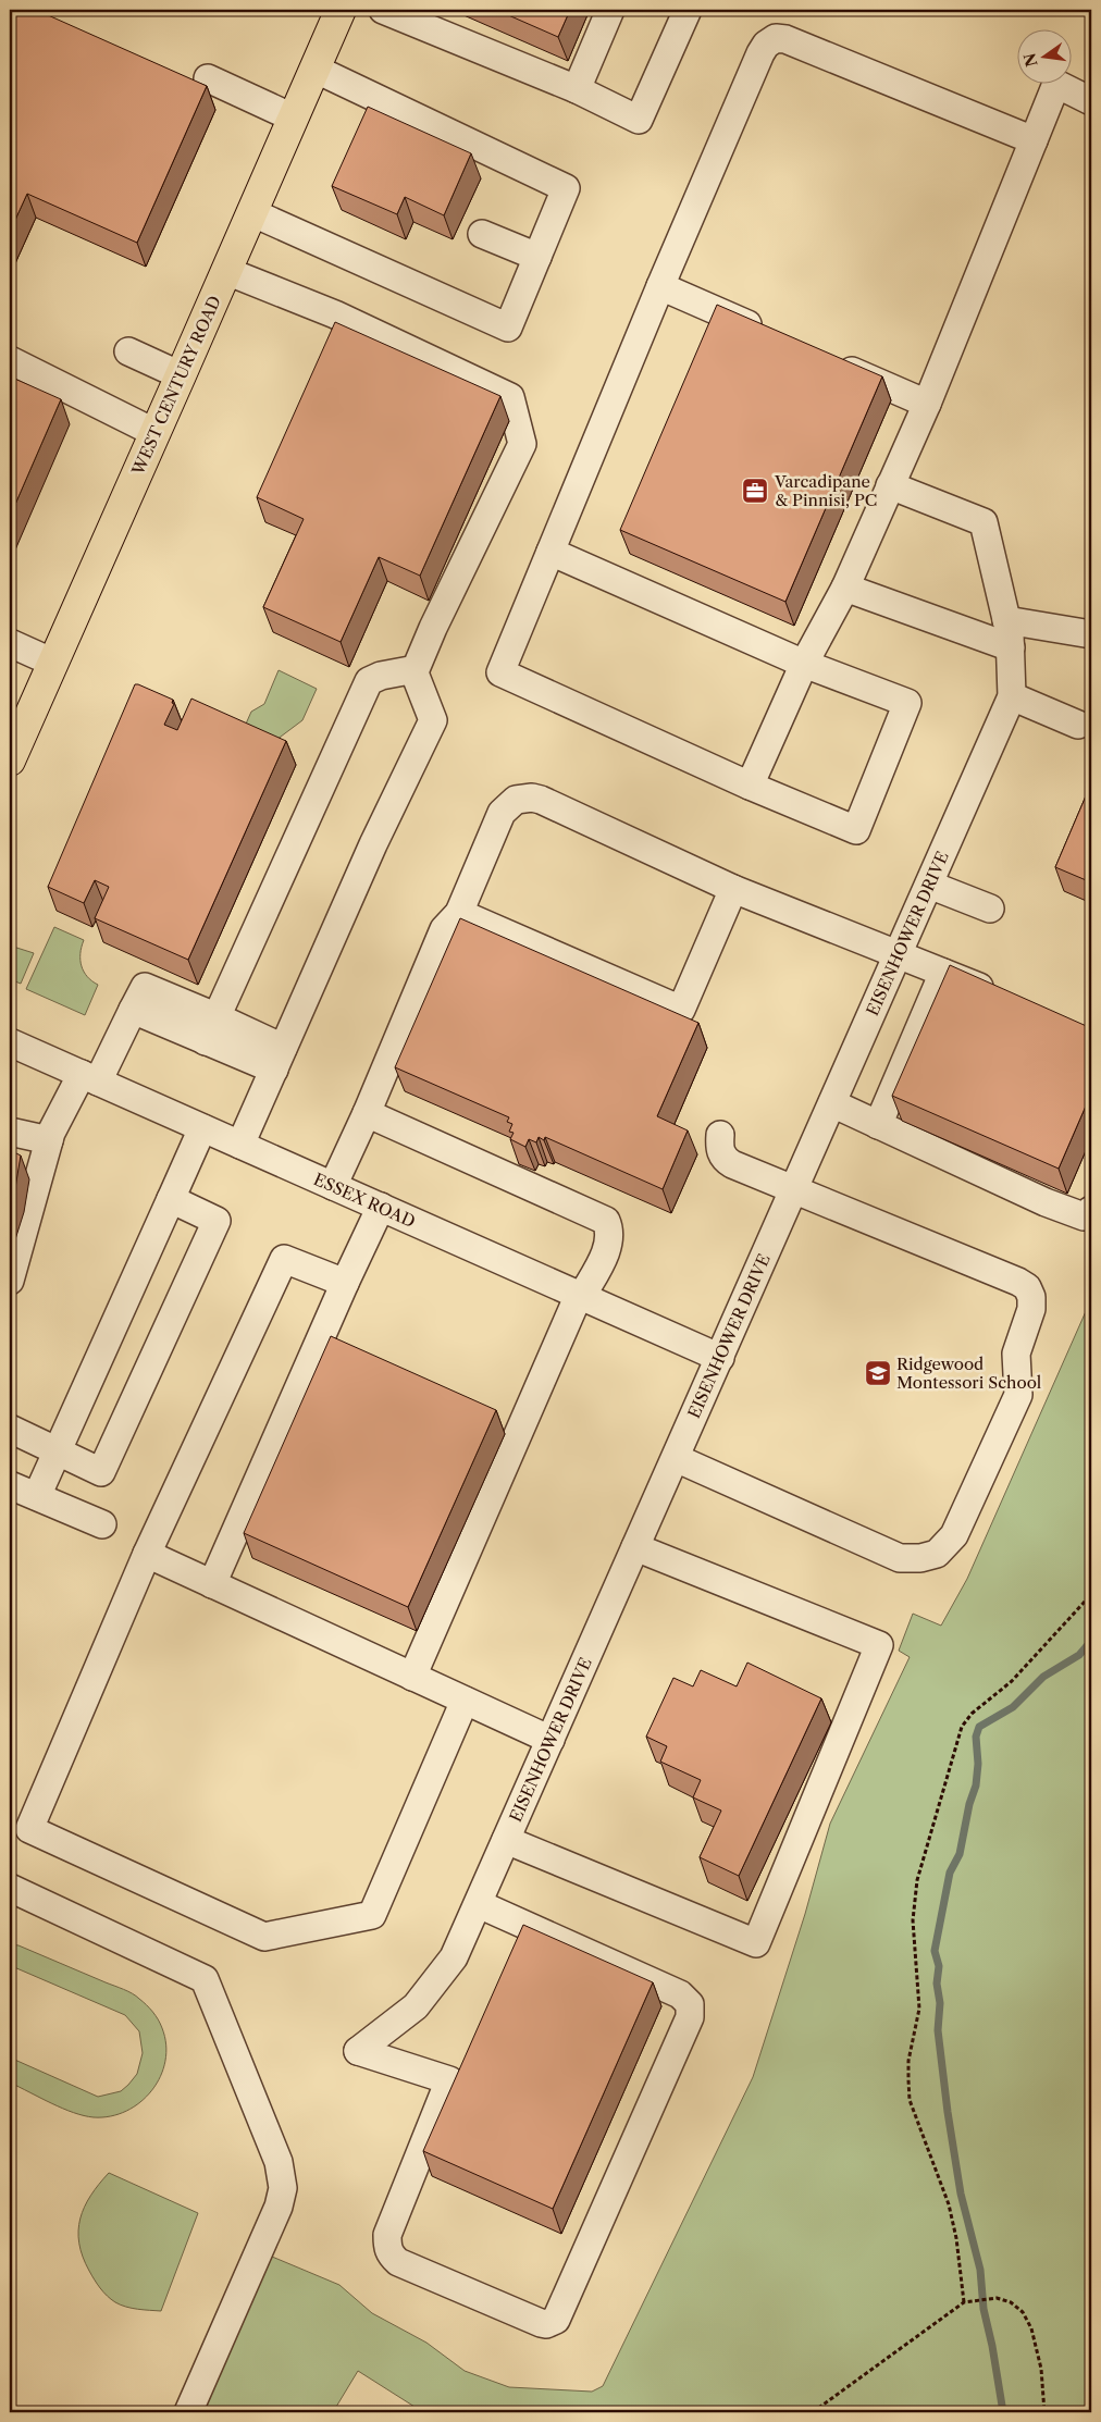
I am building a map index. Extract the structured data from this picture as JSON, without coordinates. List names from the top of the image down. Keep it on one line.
{"streets":{"main road":["WEST CENTURY ROAD"],"street":["EISENHOWER DRIVE","ESSEX ROAD"]},"crossings":[["EISENHOWER DRIVE","ESSEX ROAD"]],"places":{"office":["Varcadipane & Pinnisi, PC"],"school or university":["Ridgewood Montessori School"]},"north":"left"}
